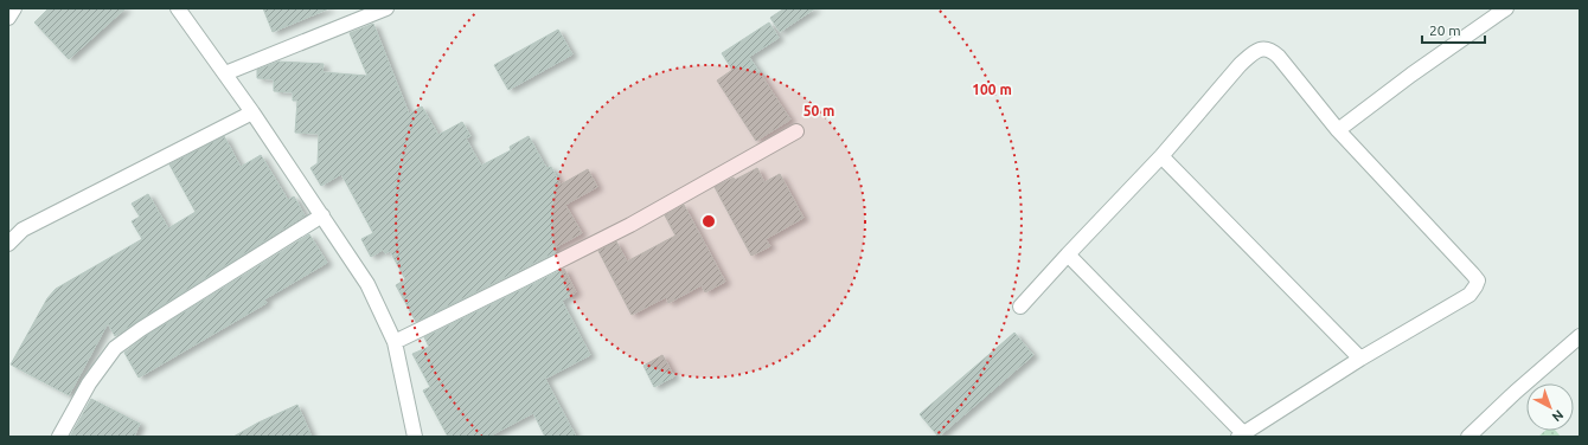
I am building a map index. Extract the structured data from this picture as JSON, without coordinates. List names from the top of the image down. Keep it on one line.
{"scale_bar":"20 m","north":"bottom right","rings":["100 m","50 m"]}
